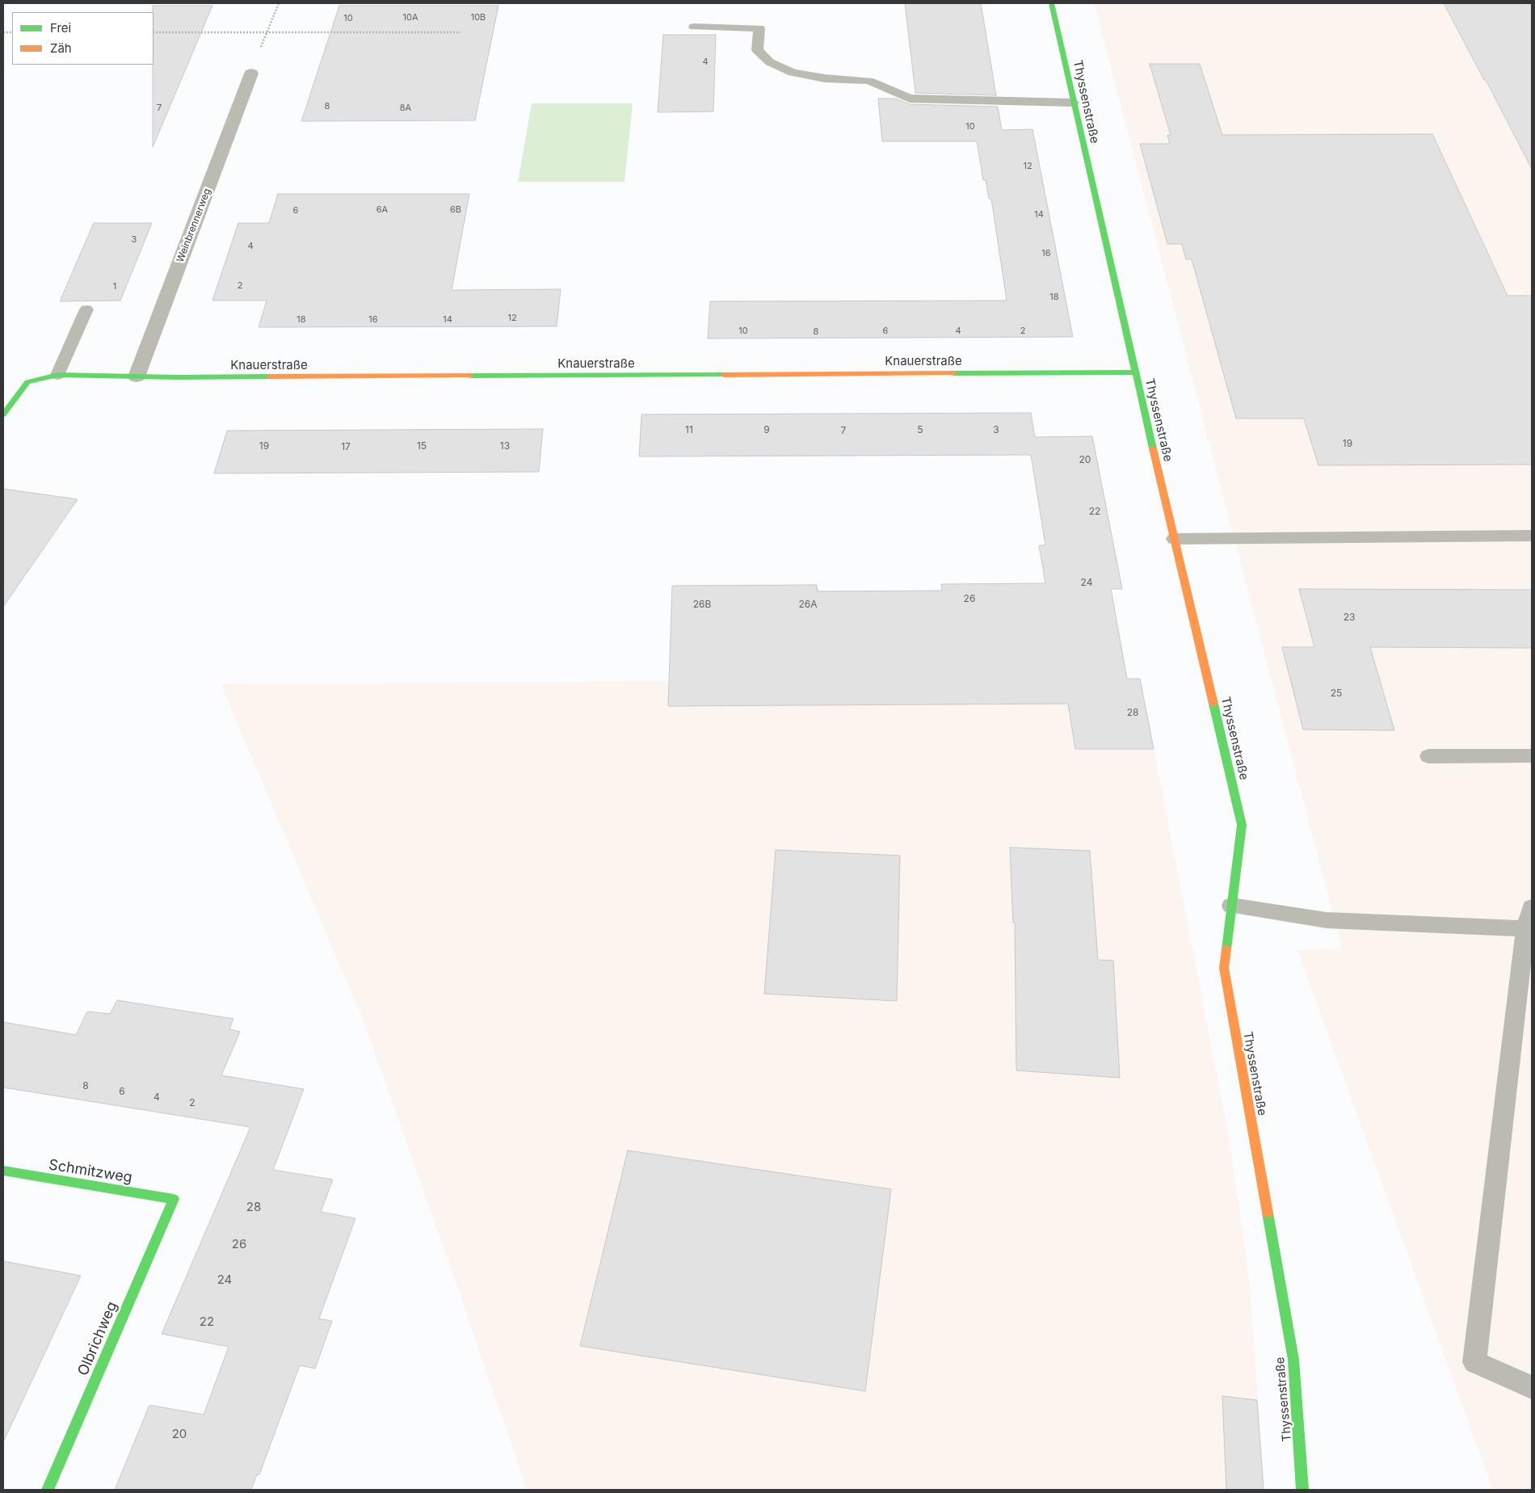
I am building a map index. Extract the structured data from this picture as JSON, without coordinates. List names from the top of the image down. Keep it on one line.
{"streets":{"street":["Thyssenstraße","Weinbrennerweg","Knauerstraße","Schmitzweg","Olbrichweg"]},"crossings":[["Thyssenstraße","Knauerstraße"],["Weinbrennerweg","Knauerstraße"],["Schmitzweg","Olbrichweg"]],"house_numbers":["10A","10B","10","4","8","7","8A","10","12","6A","6B","6","14","3","4","16","2","1","18","12","18","16","14","10","6","4","2","8","11","9","5","3","7","19","19","15","13","17","20","22","24","26","26B","26A","23","25","28","8","6","4","2","28","26","24","22","20"],"legend":["Frei","Zäh"]}
